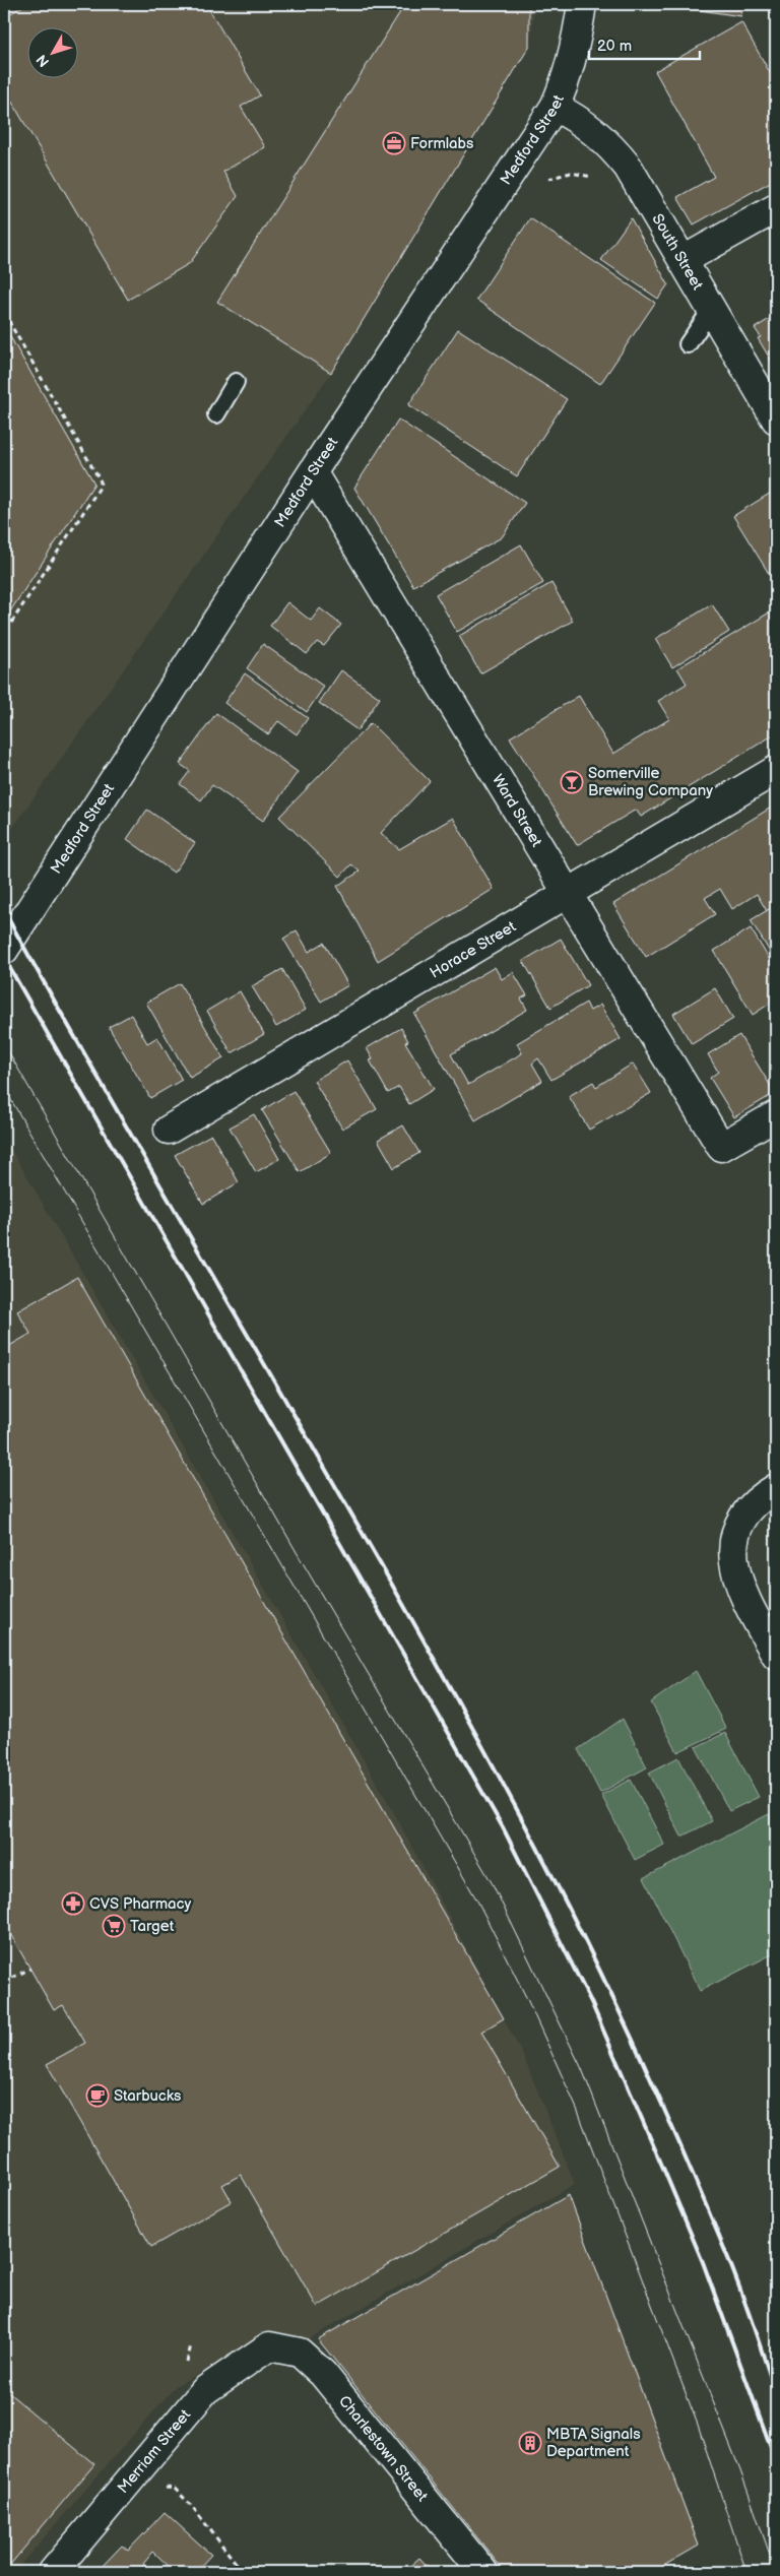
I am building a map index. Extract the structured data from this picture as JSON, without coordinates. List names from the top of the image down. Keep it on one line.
{"streets":{"street":["Medford Street","South Street","Ward Street","Horace Street","Charlestown Street","Merriam Street"]},"crossings":[["Medford Street","South Street"],["Medford Street","Ward Street"],["Ward Street","Horace Street"],["Charlestown Street","Merriam Street"]],"places":{"office":["Formlabs"],"bar":["Somerville Brewing Company"],"pharmacy":["CVS Pharmacy"],"supermarket":["Target"],"cafe":["Starbucks"],"building":["MBTA Signals Department"]},"scale_bar":"20 m","north":"bottom left"}
